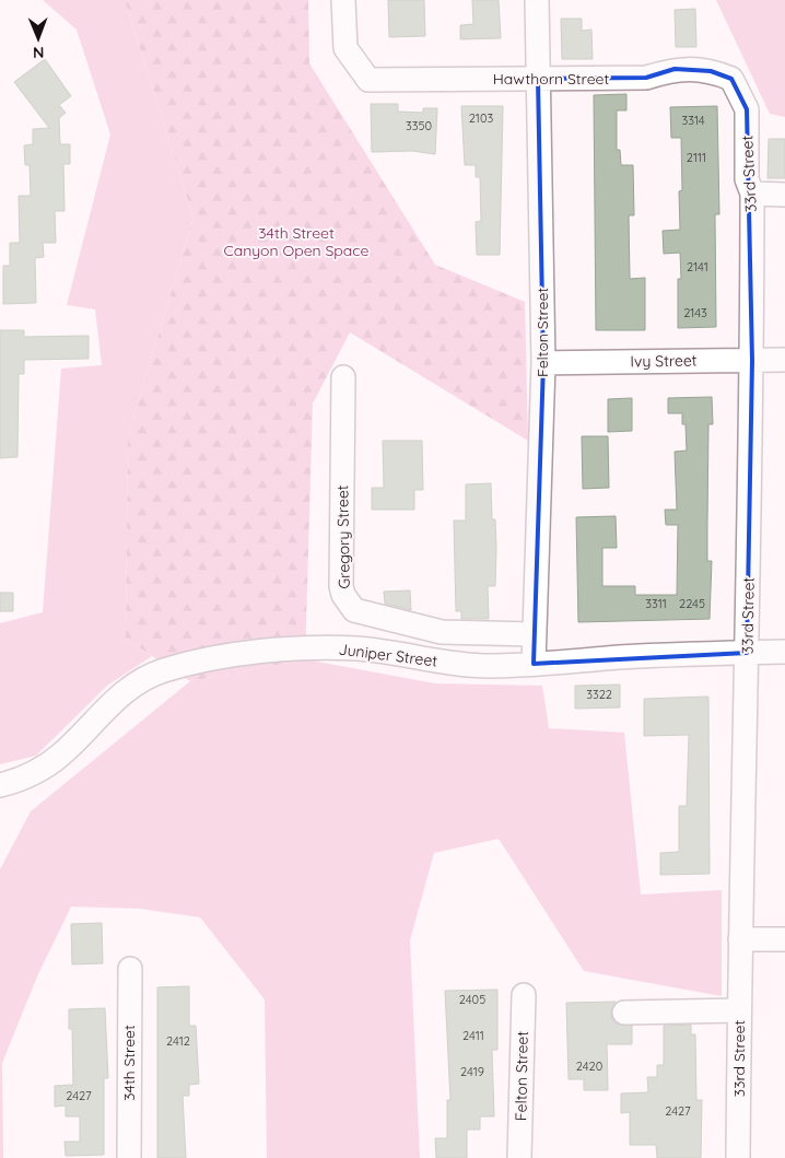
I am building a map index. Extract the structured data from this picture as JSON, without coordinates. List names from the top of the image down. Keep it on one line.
{"streets":{"street":["Hawthorn Street","33rd Street","Felton Street","Ivy Street","Gregory Street","Juniper Street","34th Street"]},"crossings":[["Hawthorn Street","33rd Street"],["Hawthorn Street","Felton Street"],["33rd Street","Ivy Street"],["33rd Street","Juniper Street"],["Felton Street","Ivy Street"],["Felton Street","Gregory Street"],["Felton Street","Juniper Street"]],"parks":["34th Street Canyon Open Space"],"house_numbers":["2103","3314","3350","2111","2141","2143","3311","2245","3322","2405","2411","2412","2420","2419","2427","2427"],"north":"bottom"}
